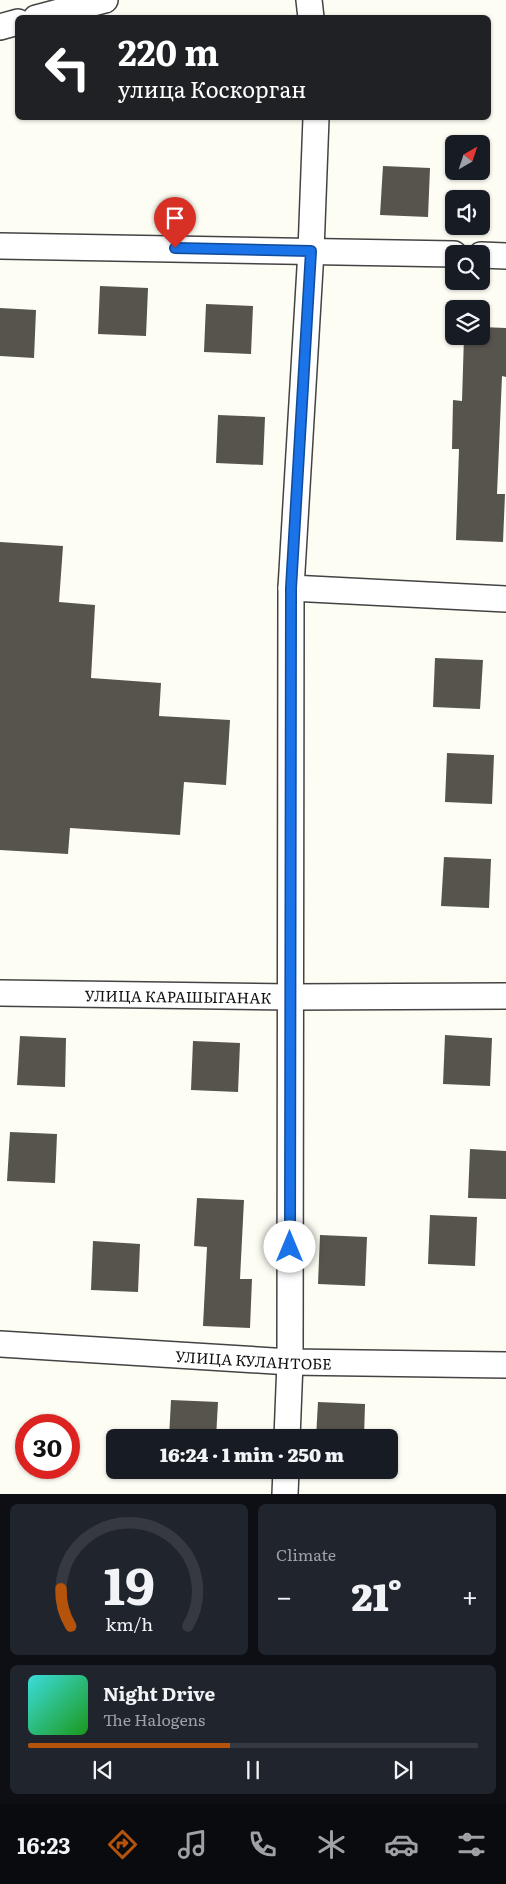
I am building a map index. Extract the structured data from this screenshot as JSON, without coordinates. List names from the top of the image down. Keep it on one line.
{"streets":{"street":["УЛИЦА КАРАШЫГАНАК","УЛИЦА КУЛАНТОБЕ"]},"north":"top right","page":{"turn":["220 m","улица Коскорган"],"limit":"30","trip":"16:24 · 1 min · 250 m","tile":"Climate","heat":["−","21°","+"],"song":["Night Drive","The Halogens"],"tabs":"16:23","gauge":["19","km/h"]}}
